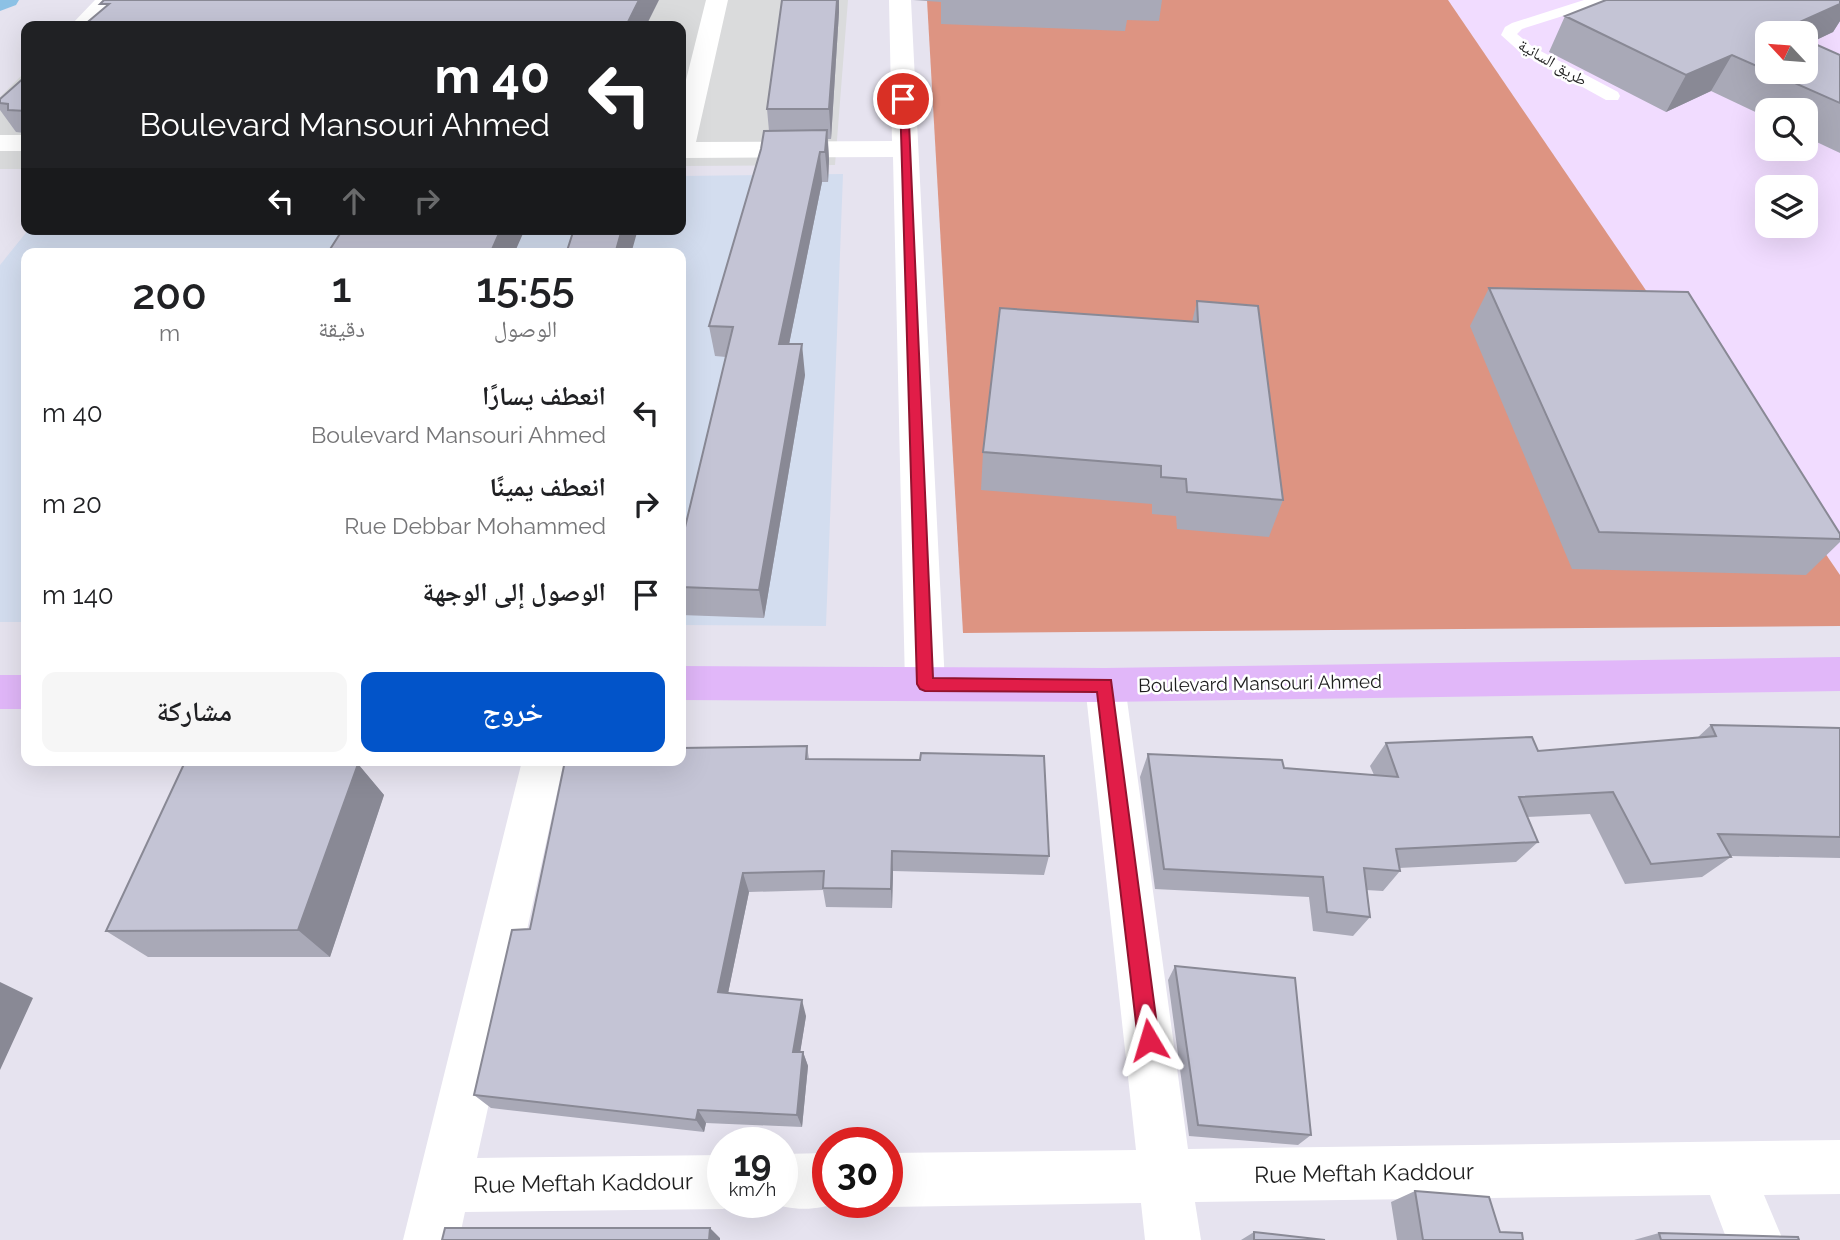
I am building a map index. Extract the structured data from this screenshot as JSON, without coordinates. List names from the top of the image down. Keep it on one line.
{"streets":{"main road":["Boulevard Mansouri Ahmed"],"street":["Rue Meftah Kaddour"],"lane":["طريق السانية"]},"north":"top left","page":{"turn":["40 m","Boulevard Mansouri Ahmed"],"eta":["15:55","الوصول","1","دقيقة","200","m"],"list":[{"name":"انعطف يسارًا","note":"Boulevard Mansouri Ahmed","value":"40 m"},{"name":"انعطف يمينًا","note":"Rue Debbar Mohammed","value":"20 m"},{"name":"الوصول إلى الوجهة","value":"140 m"}],"buttons":["خروج","مشاركة"],"speed":"19 km/h","limit":"30"}}
